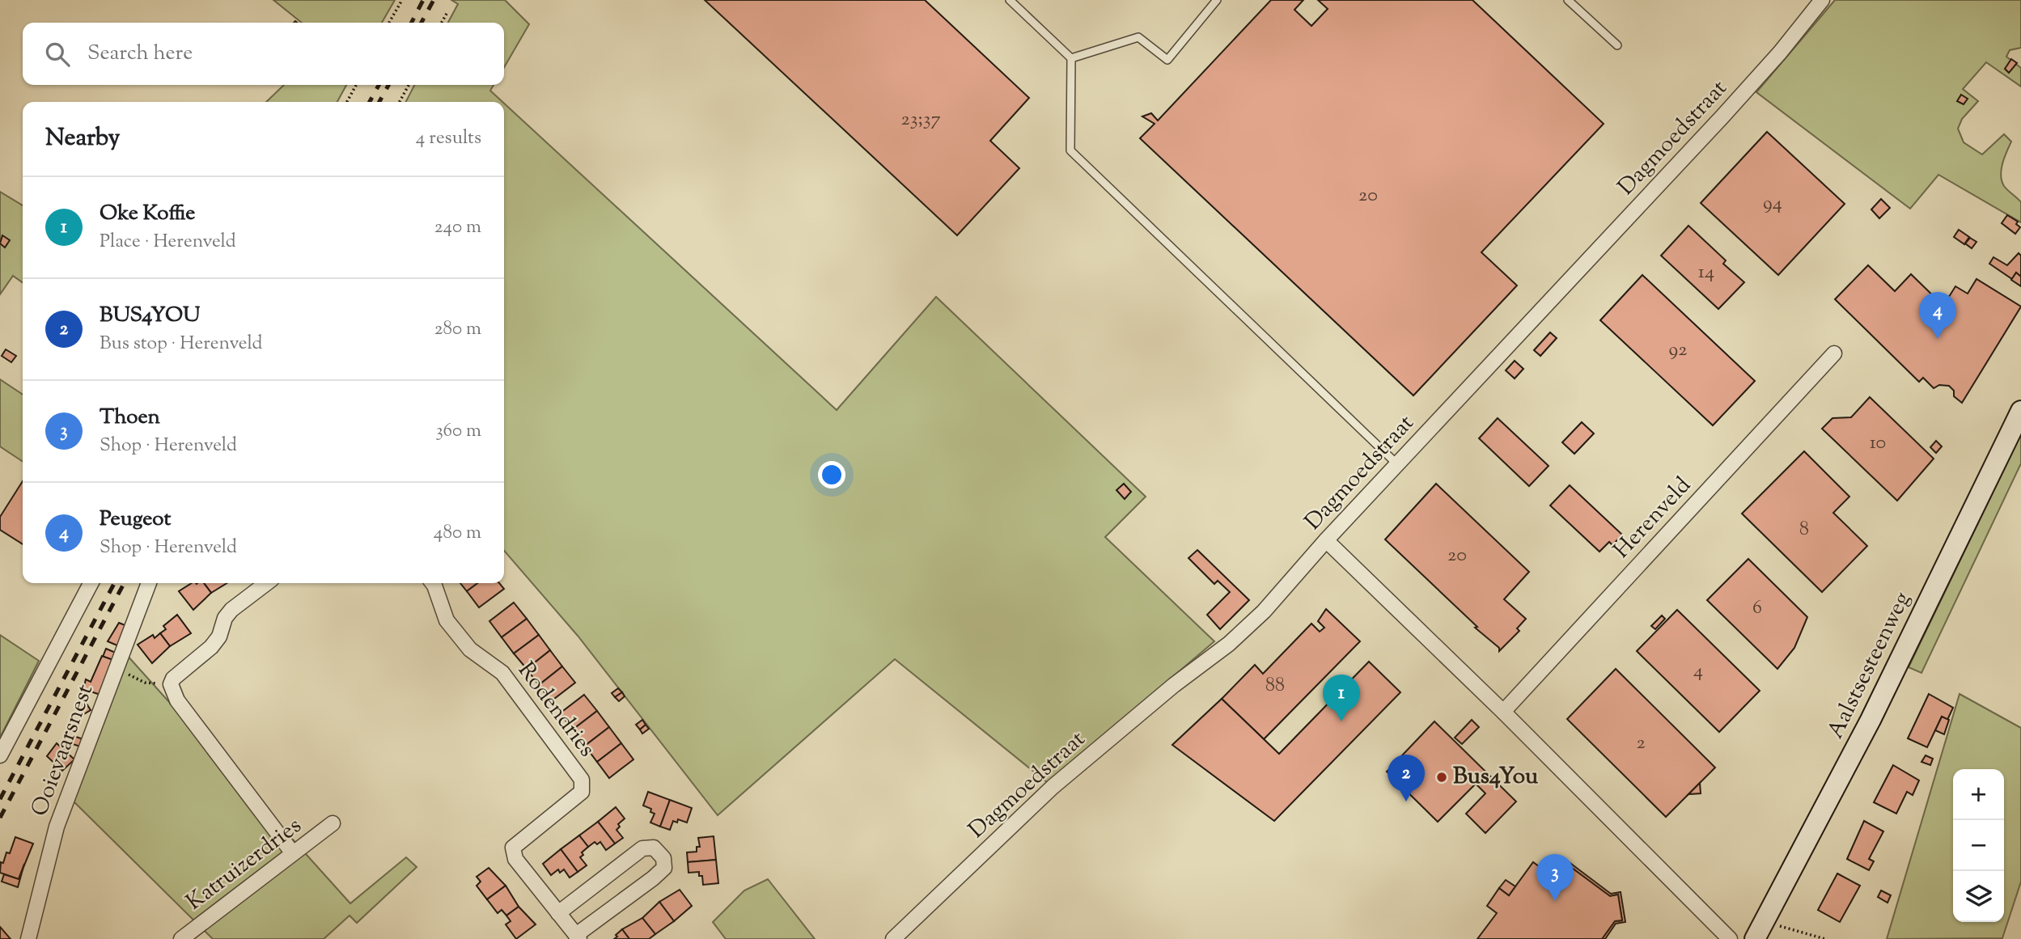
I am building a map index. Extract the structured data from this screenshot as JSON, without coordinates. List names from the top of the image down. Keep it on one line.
{"streets":{"main road":["Aalstsesteenweg"],"street":["Dagmoedstraat","Herenveld","Rodendries","Ooievaarsnest","Katruizerdries"]},"places":["Bus4You"],"house_numbers":["23;37","20","94","14","92","10","8","20","6","4","88","2"],"page":{"search":"Search here","heading":["Nearby","4 results"],"list":[{"mark":"1","name":"Oke Koffie","note":"Place · Herenveld","value":"240 m"},{"mark":"2","name":"BUS4YOU","note":"Bus stop · Herenveld","value":"280 m"},{"mark":"3","name":"Thoen","note":"Shop · Herenveld","value":"360 m"},{"mark":"4","name":"Peugeot","note":"Shop · Herenveld","value":"480 m"}],"pins":["4","1","2","3"],"map_buttons":["+","−"]}}
